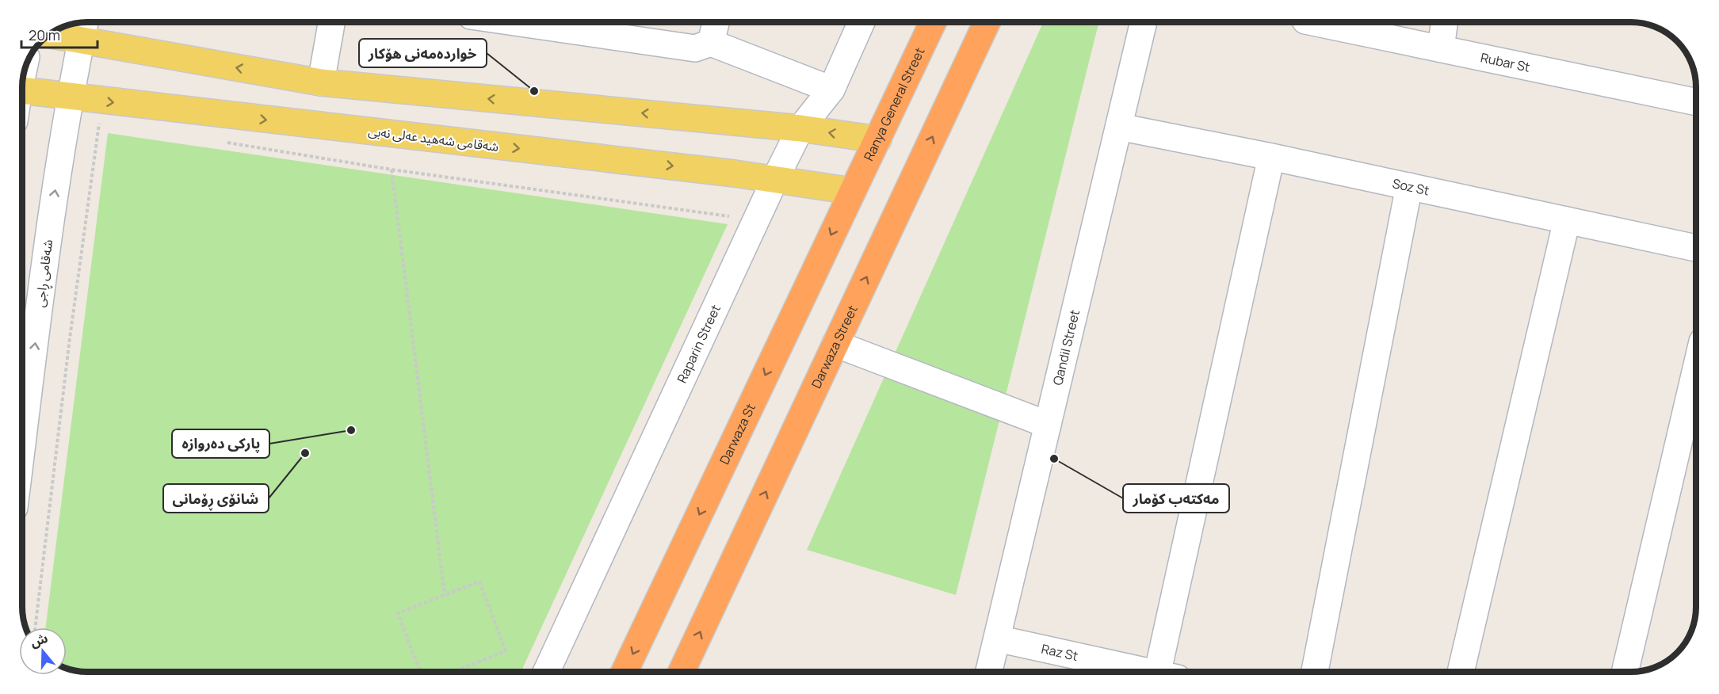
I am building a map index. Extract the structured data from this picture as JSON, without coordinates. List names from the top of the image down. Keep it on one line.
{"streets":{"highway":["Ranya General Street","Darwaza Street","Darwaza St"],"main road":["شەقامی شەهید عەلی نەبی"],"street":["Rubar St","Soz St","شەقامی ڕاجی","Raparin Street","Qandil Street","Raz St"]},"crossings":[["Ranya General Street","شەقامی شەهید عەلی نەبی"],["Ranya General Street","Darwaza St"],["شەقامی شەهید عەلی نەبی","شەقامی ڕاجی"],["شەقامی شەهید عەلی نەبی","Raparin Street"],["شەقامی شەهید عەلی نەبی","Darwaza St"],["Soz St","Qandil Street"],["Qandil Street","Raz St"]],"one_way":["شەقامی ڕاجی","Darwaza Street","Darwaza St"],"places":["خواردەمەنی هۆکار","پارکی دەروازە","شانۆی ڕۆمانی","مەکتەب کۆمار"],"scale_bar":"20 m","north":"top"}
